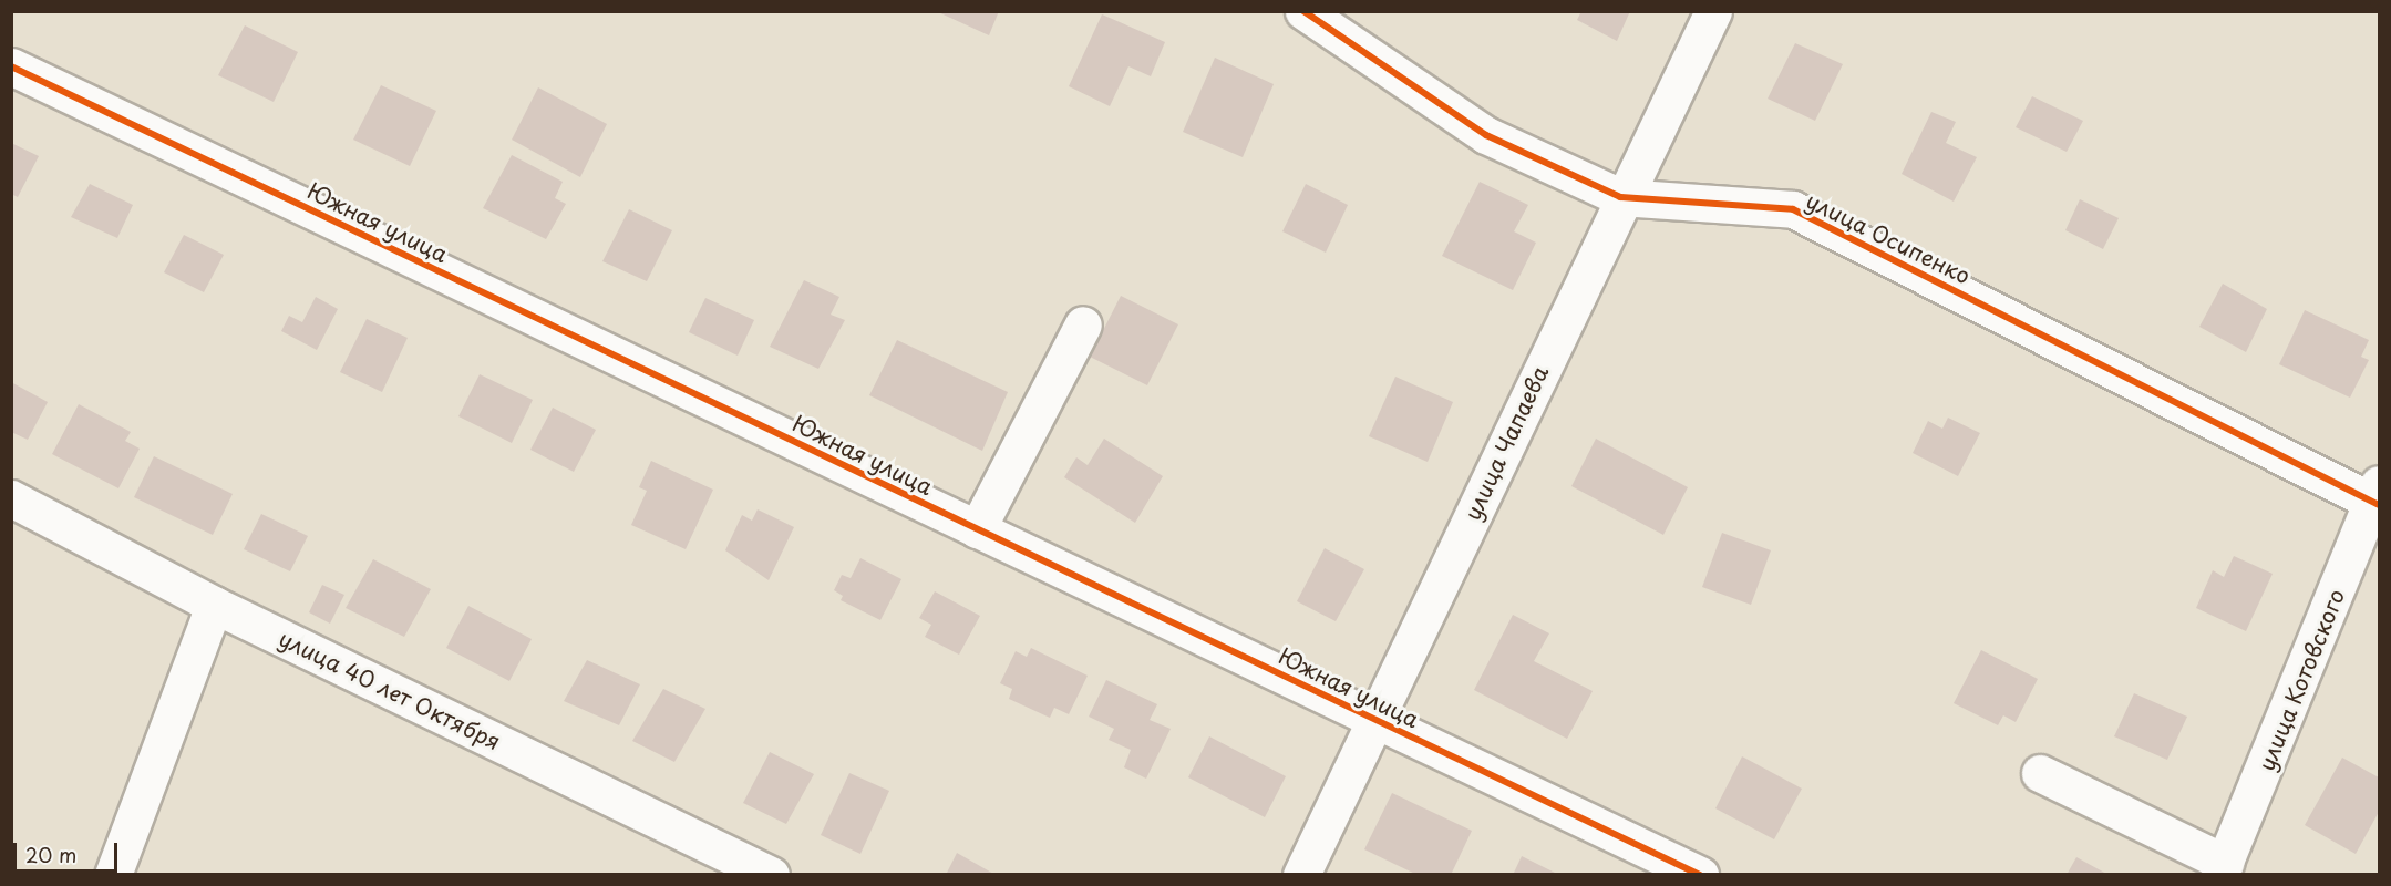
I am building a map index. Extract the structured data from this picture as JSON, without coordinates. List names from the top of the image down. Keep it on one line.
{"streets":{"street":["Южная улица","улица Осипенко","улица Чапаева","улица Котовского","улица 40 лет Октября"]},"crossings":[["Южная улица","улица Чапаева"],["улица Осипенко","улица Чапаева"],["улица Осипенко","улица Котовского"]],"scale_bar":"20 m"}
